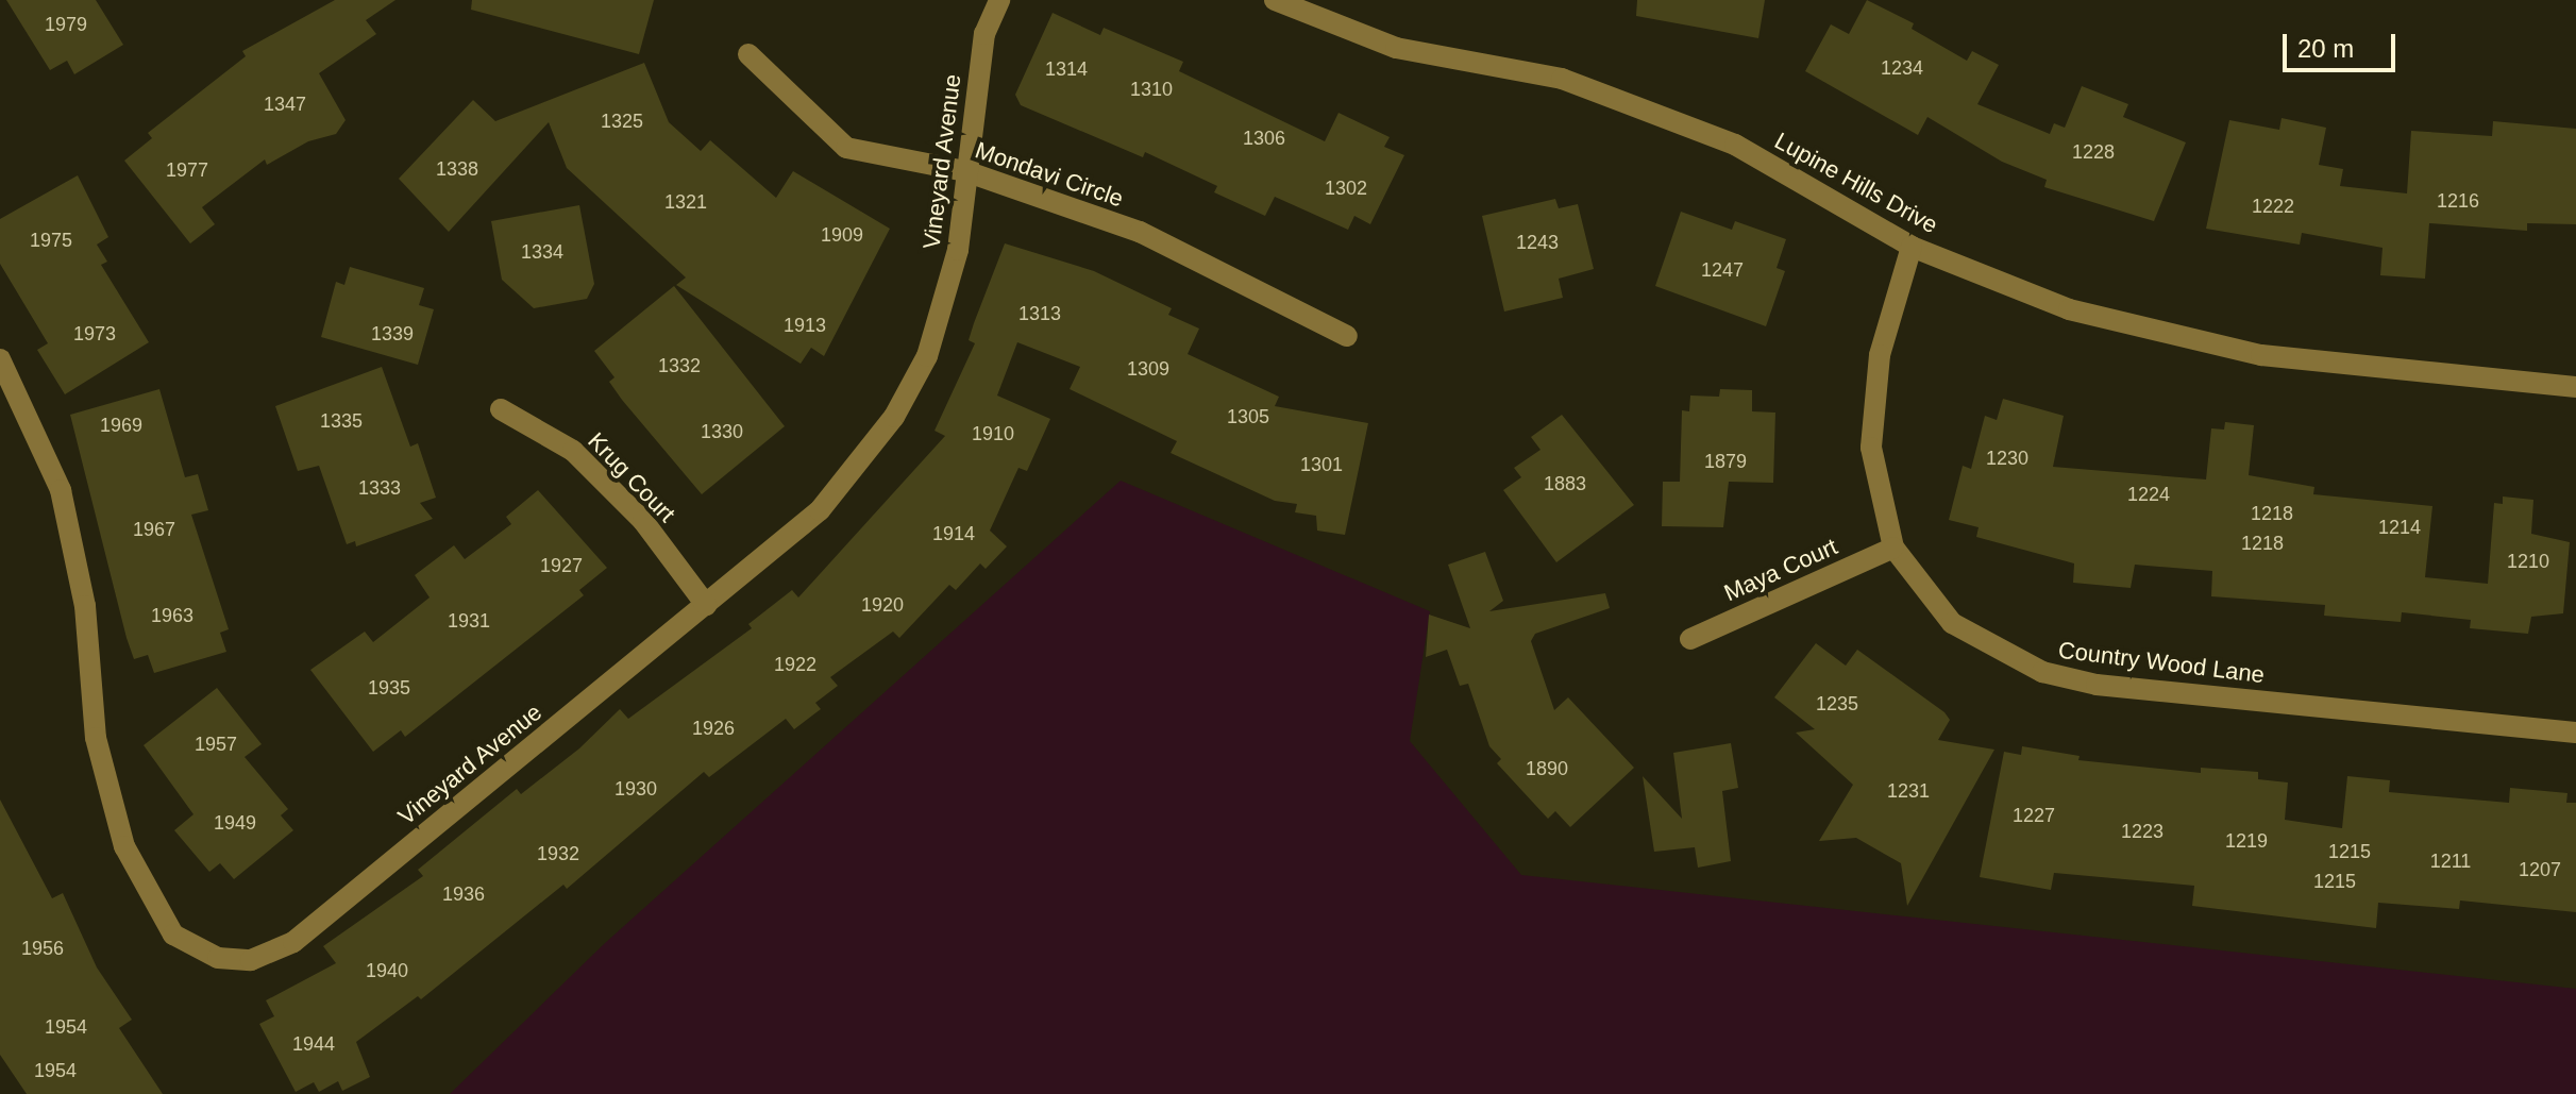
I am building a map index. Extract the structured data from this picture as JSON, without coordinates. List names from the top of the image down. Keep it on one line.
{"streets":{"street":["Vineyard Avenue","Mondavi Circle","Lupine Hills Drive","Krug Court","Maya Court","Country Wood Lane"]},"crossings":[["Vineyard Avenue","Mondavi Circle"],["Vineyard Avenue","Krug Court"],["Lupine Hills Drive","Country Wood Lane"],["Maya Court","Country Wood Lane"]],"house_numbers":["1979","1234","1314","1310","1347","1325","1306","1228","1338","1977","1302","1216","1321","1222","1909","1975","1243","1334","1247","1313","1913","1973","1339","1332","1309","1305","1335","1969","1330","1910","1230","1879","1301","1883","1333","1224","1218","1214","1967","1914","1218","1210","1927","1920","1963","1931","1922","1935","1235","1926","1957","1890","1930","1231","1227","1949","1223","1219","1215","1932","1211","1207","1215","1936","1956","1940","1954","1944","1954"],"scale_bar":"20 m"}
